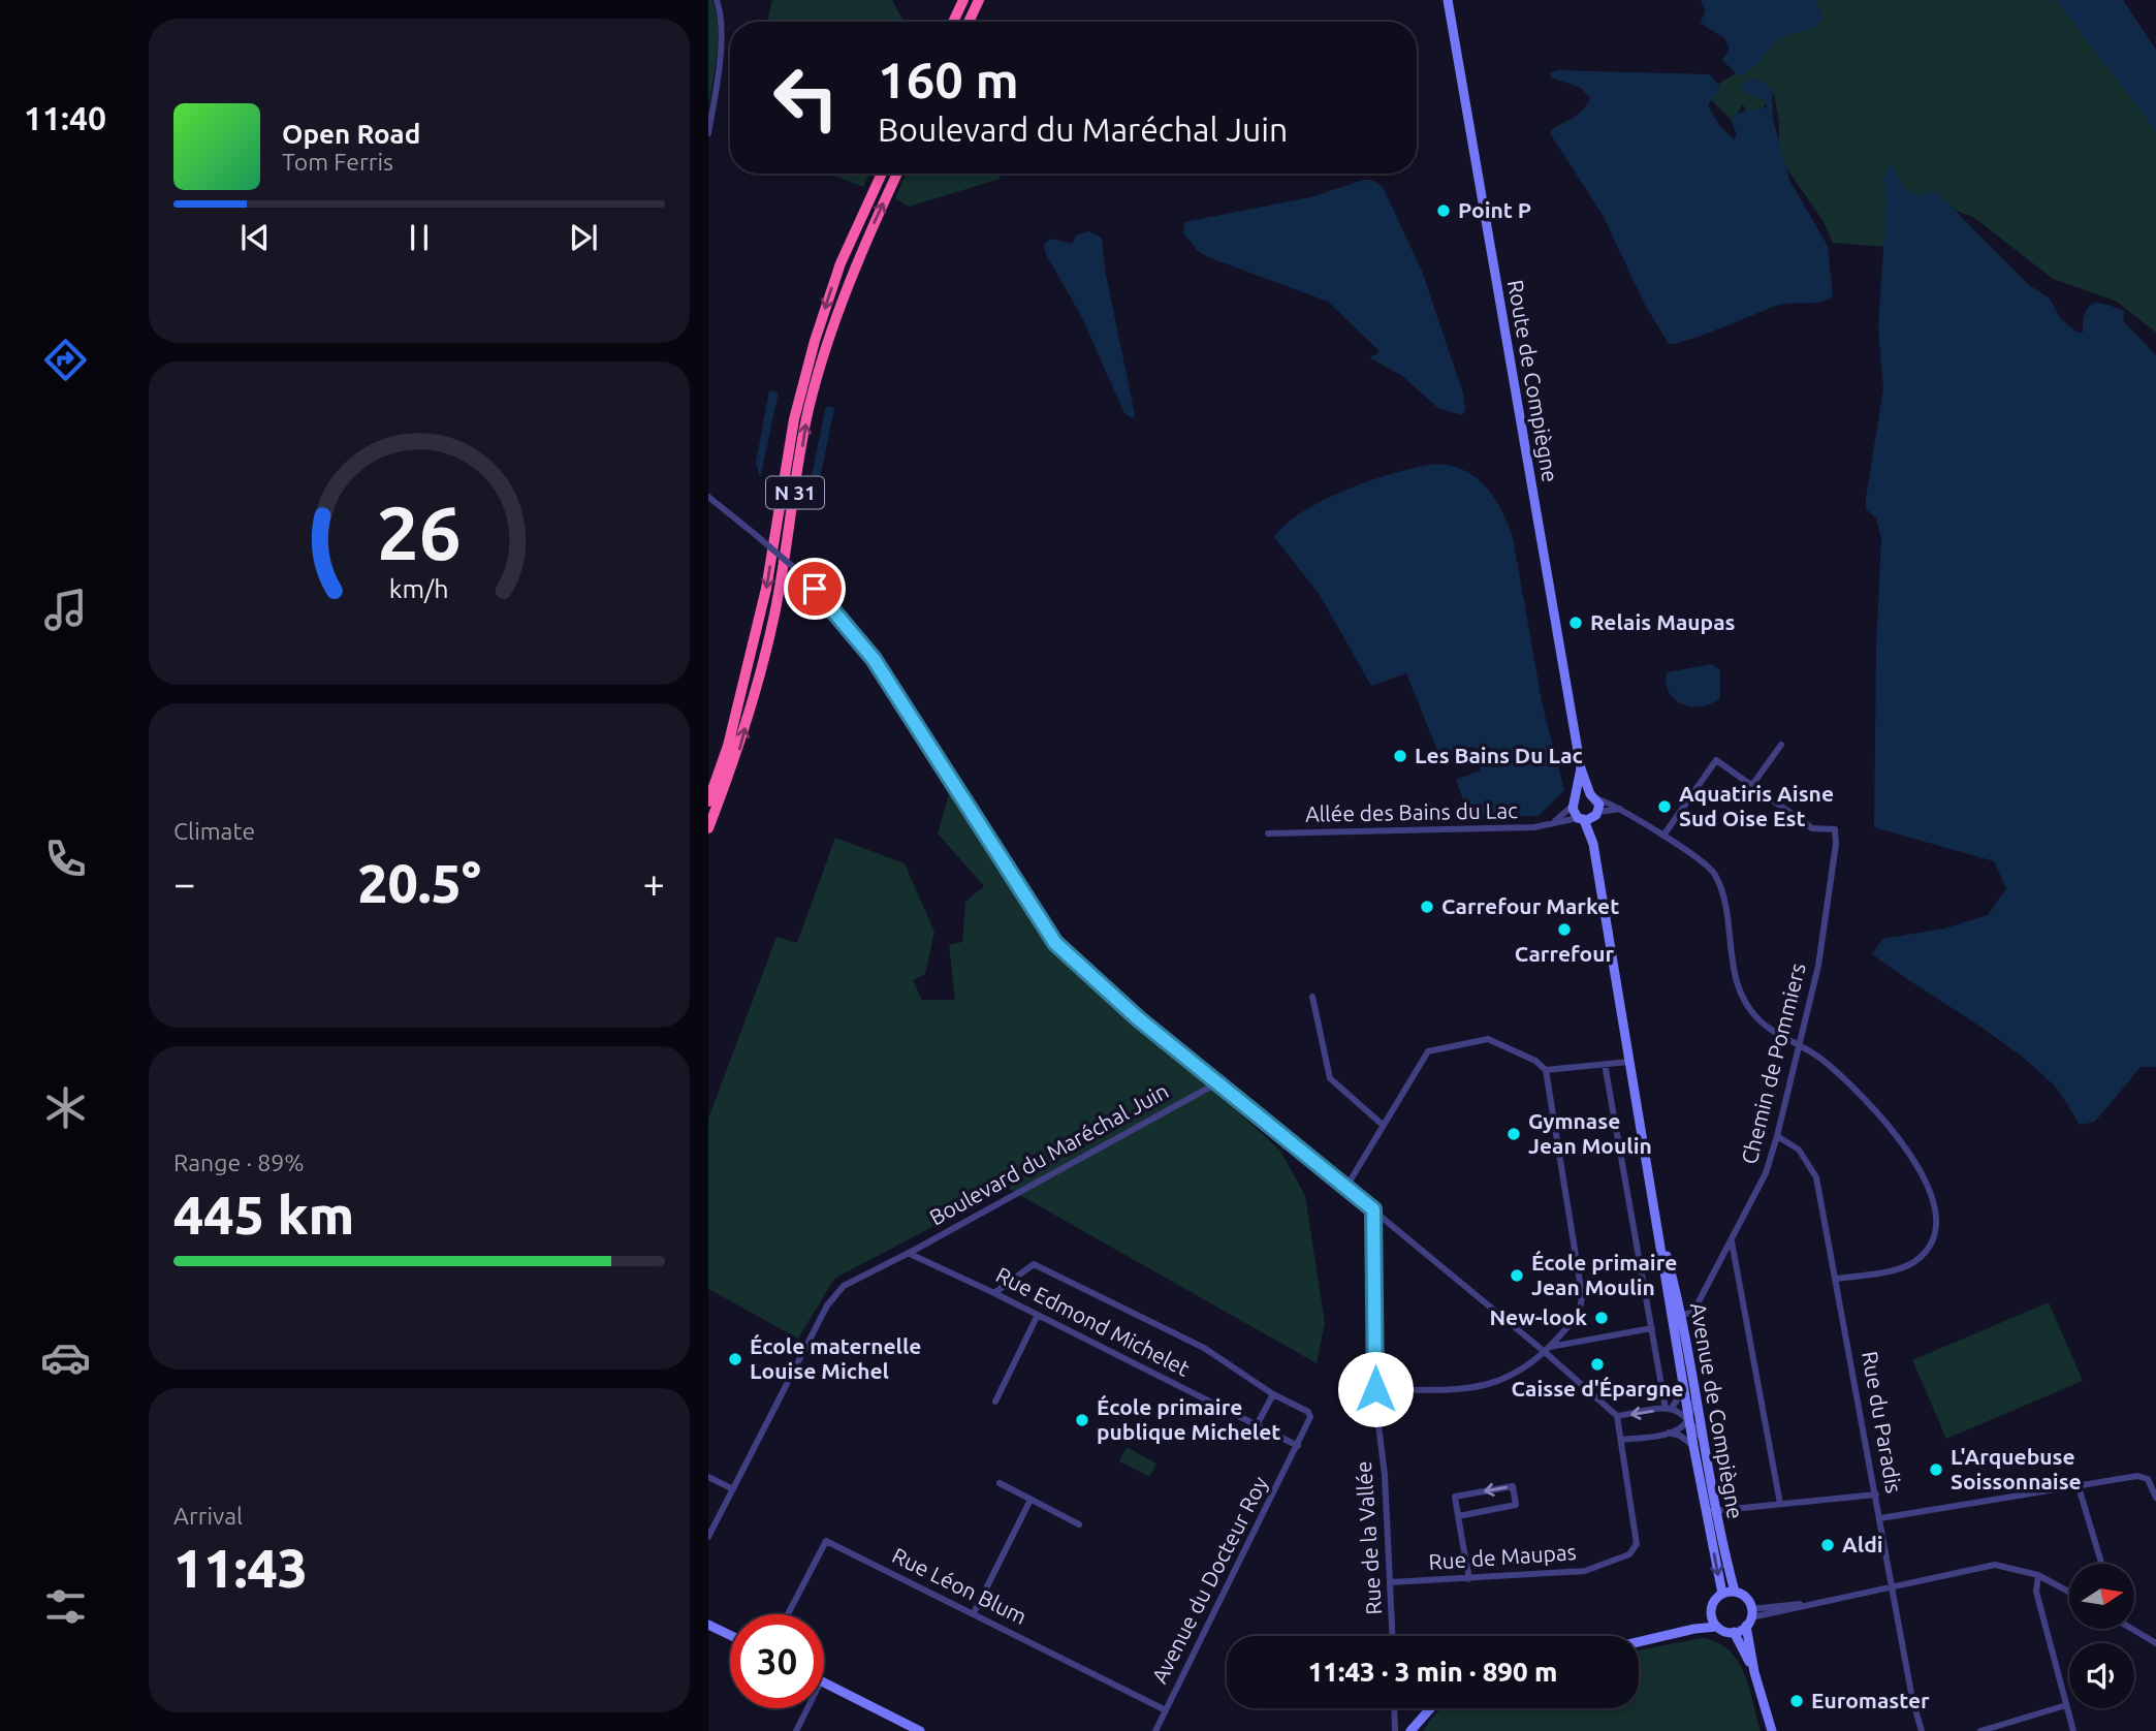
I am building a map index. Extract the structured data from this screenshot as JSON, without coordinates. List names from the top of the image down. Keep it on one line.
{"streets":{"highway":["N 31"],"main road":["Route de Compiègne","Avenue de Compiègne"],"street":["Allée des Bains du Lac","Chemin de Pommiers","Boulevard du Maréchal Juin","Rue Edmond Michelet","Rue du Paradis","Rue de la Vallée","Rue de Maupas","Avenue du Docteur Roy","Rue Léon Blum"]},"crossings":[["Allée des Bains du Lac","Avenue de Compiègne"],["Chemin de Pommiers","Avenue de Compiègne"],["Chemin de Pommiers","Rue du Paradis"],["Boulevard du Maréchal Juin","Rue Edmond Michelet"],["Rue Edmond Michelet","Avenue du Docteur Roy"],["Rue de la Vallée","Rue de Maupas"],["Avenue du Docteur Roy","Rue Léon Blum"]],"places":["Point P","Relais Maupas","Les Bains Du Lac","Aquatiris Aisne Sud Oise Est","Carrefour Market","Carrefour","Gymnase Jean Moulin","École primaire Jean Moulin","New-look","École maternelle Louise Michel","Caisse d'Épargne","École primaire publique Michelet","L'Arquebuse Soissonnaise","Aldi","Euromaster"],"north":"right","page":{"tabs":"11:40","turn":["160 m","Boulevard du Maréchal Juin"],"song":["Open Road","Tom Ferris"],"tile":["Climate",["Range · 89%","445 km"],["Arrival","11:43"]],"heat":["−","20.5°","+"],"limit":"30","trip":"11:43 · 3 min · 890 m","gauge":["26","km/h"]}}
